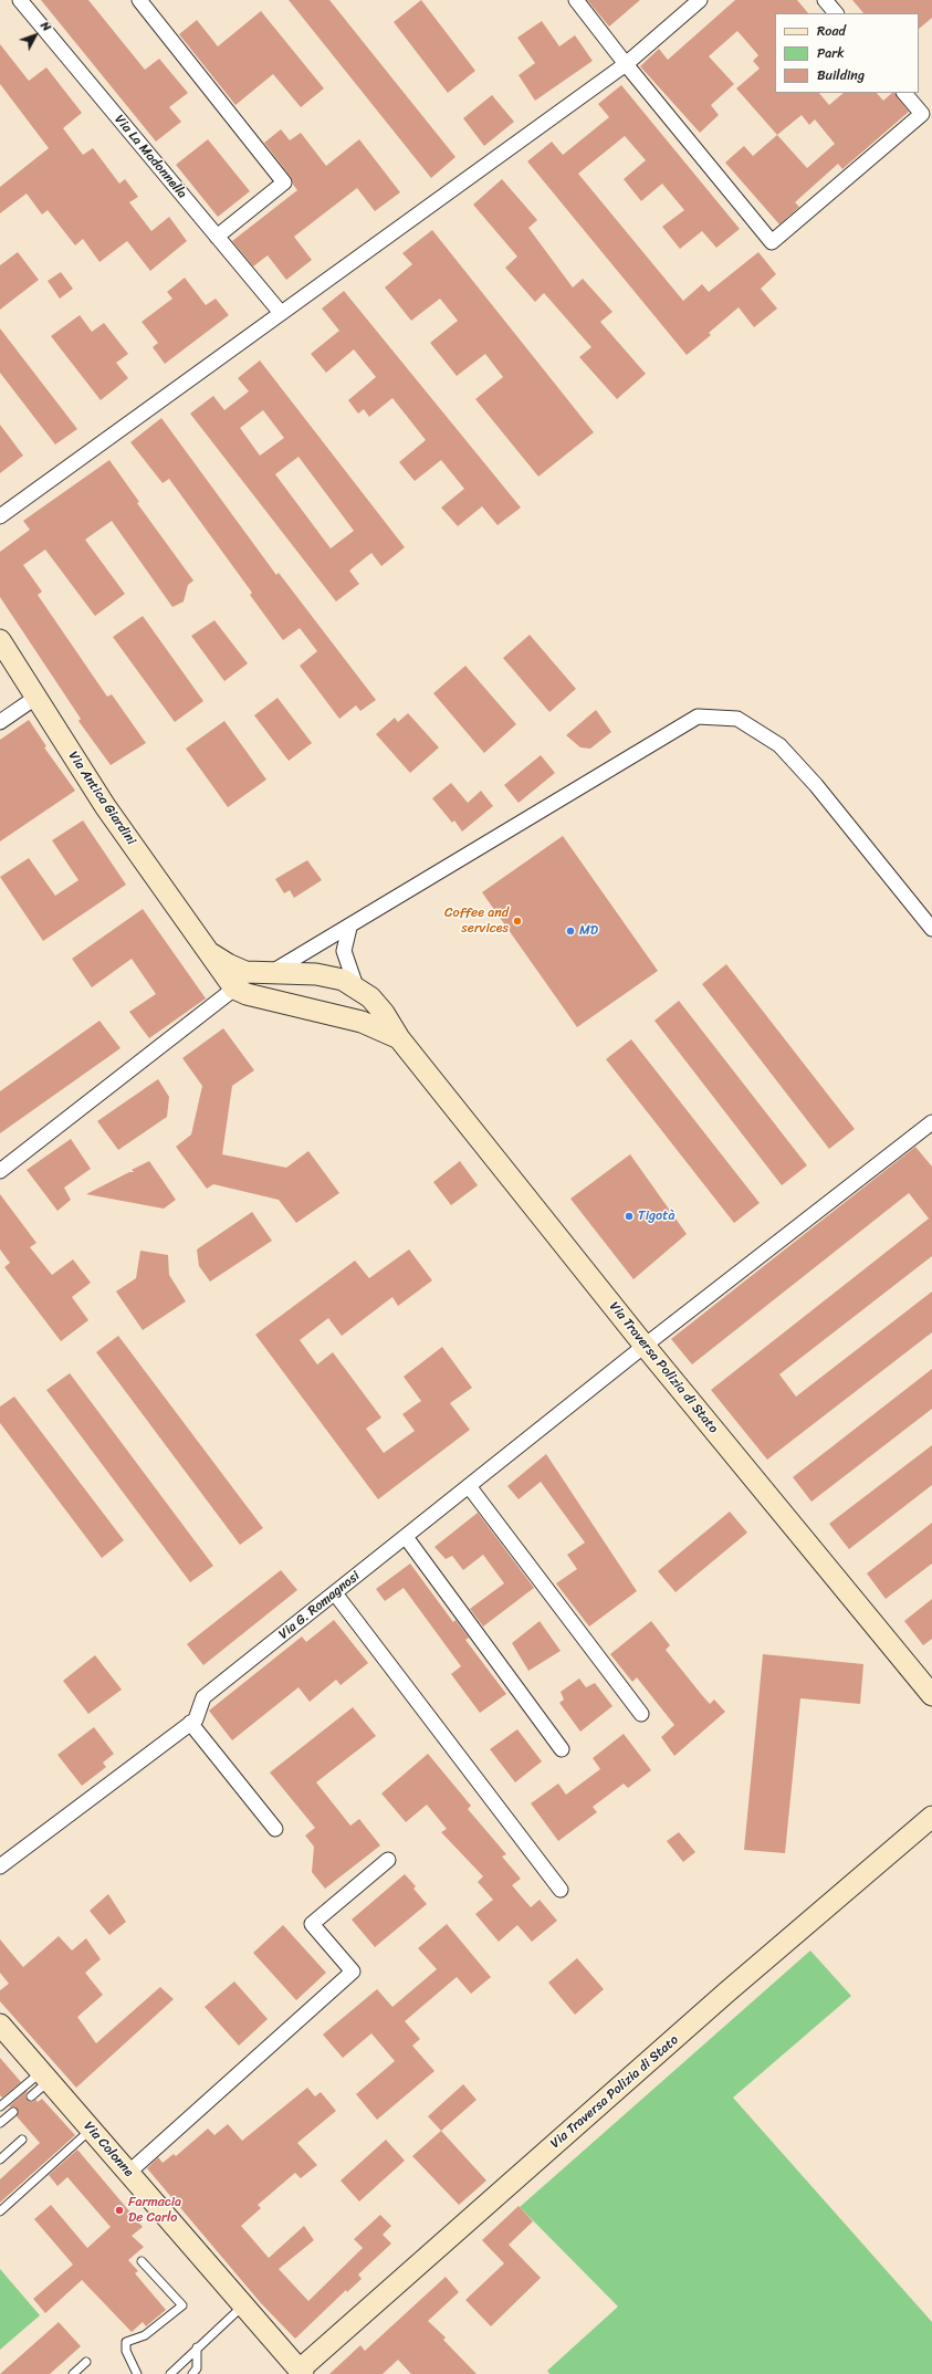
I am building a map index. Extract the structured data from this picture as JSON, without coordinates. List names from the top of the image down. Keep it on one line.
{"streets":{"street":["Via La Madonnella","Via Antica Giardini","Via Traversa Polizia di Stato","Via G. Romagnosi","Via Colonne"]},"crossings":[["Via Antica Giardini","Via Traversa Polizia di Stato"],["Via Traversa Polizia di Stato","Via G. Romagnosi"],["Via Traversa Polizia di Stato","Via Colonne"]],"places":["Coffee and services","MD","Tigotà","Farmacia De Carlo"],"legend":["Road","Park","Building"],"north":"top right"}
